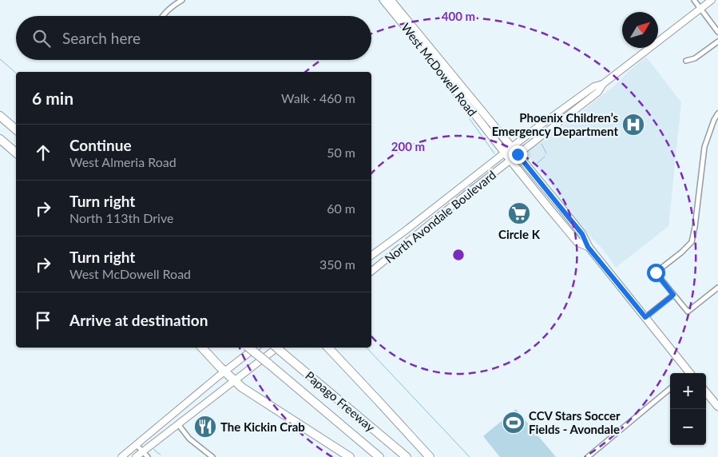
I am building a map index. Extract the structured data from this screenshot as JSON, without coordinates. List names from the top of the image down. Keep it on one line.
{"streets":{"highway":["Papago Freeway"],"main road":["West McDowell Road","North Avondale Boulevard"]},"crossings":[["West McDowell Road","North Avondale Boulevard"]],"places":{"hospital":["Phoenix Children’s Emergency Department"],"supermarket":["Circle K"],"sports":["CCV Stars Soccer Fields - Avondale"],"restaurant":["The Kickin Crab"]},"north":"top right","page":{"search":"Search here","heading":["6 min","Walk · 460 m"],"list":[["Continue","West Almeria Road","50 m"],["Turn right","North 113th Drive","60 m"],["Turn right","West McDowell Road","350 m"],"Arrive at destination"],"map_buttons":["+","−"]},"rings":["400 m","200 m"]}
